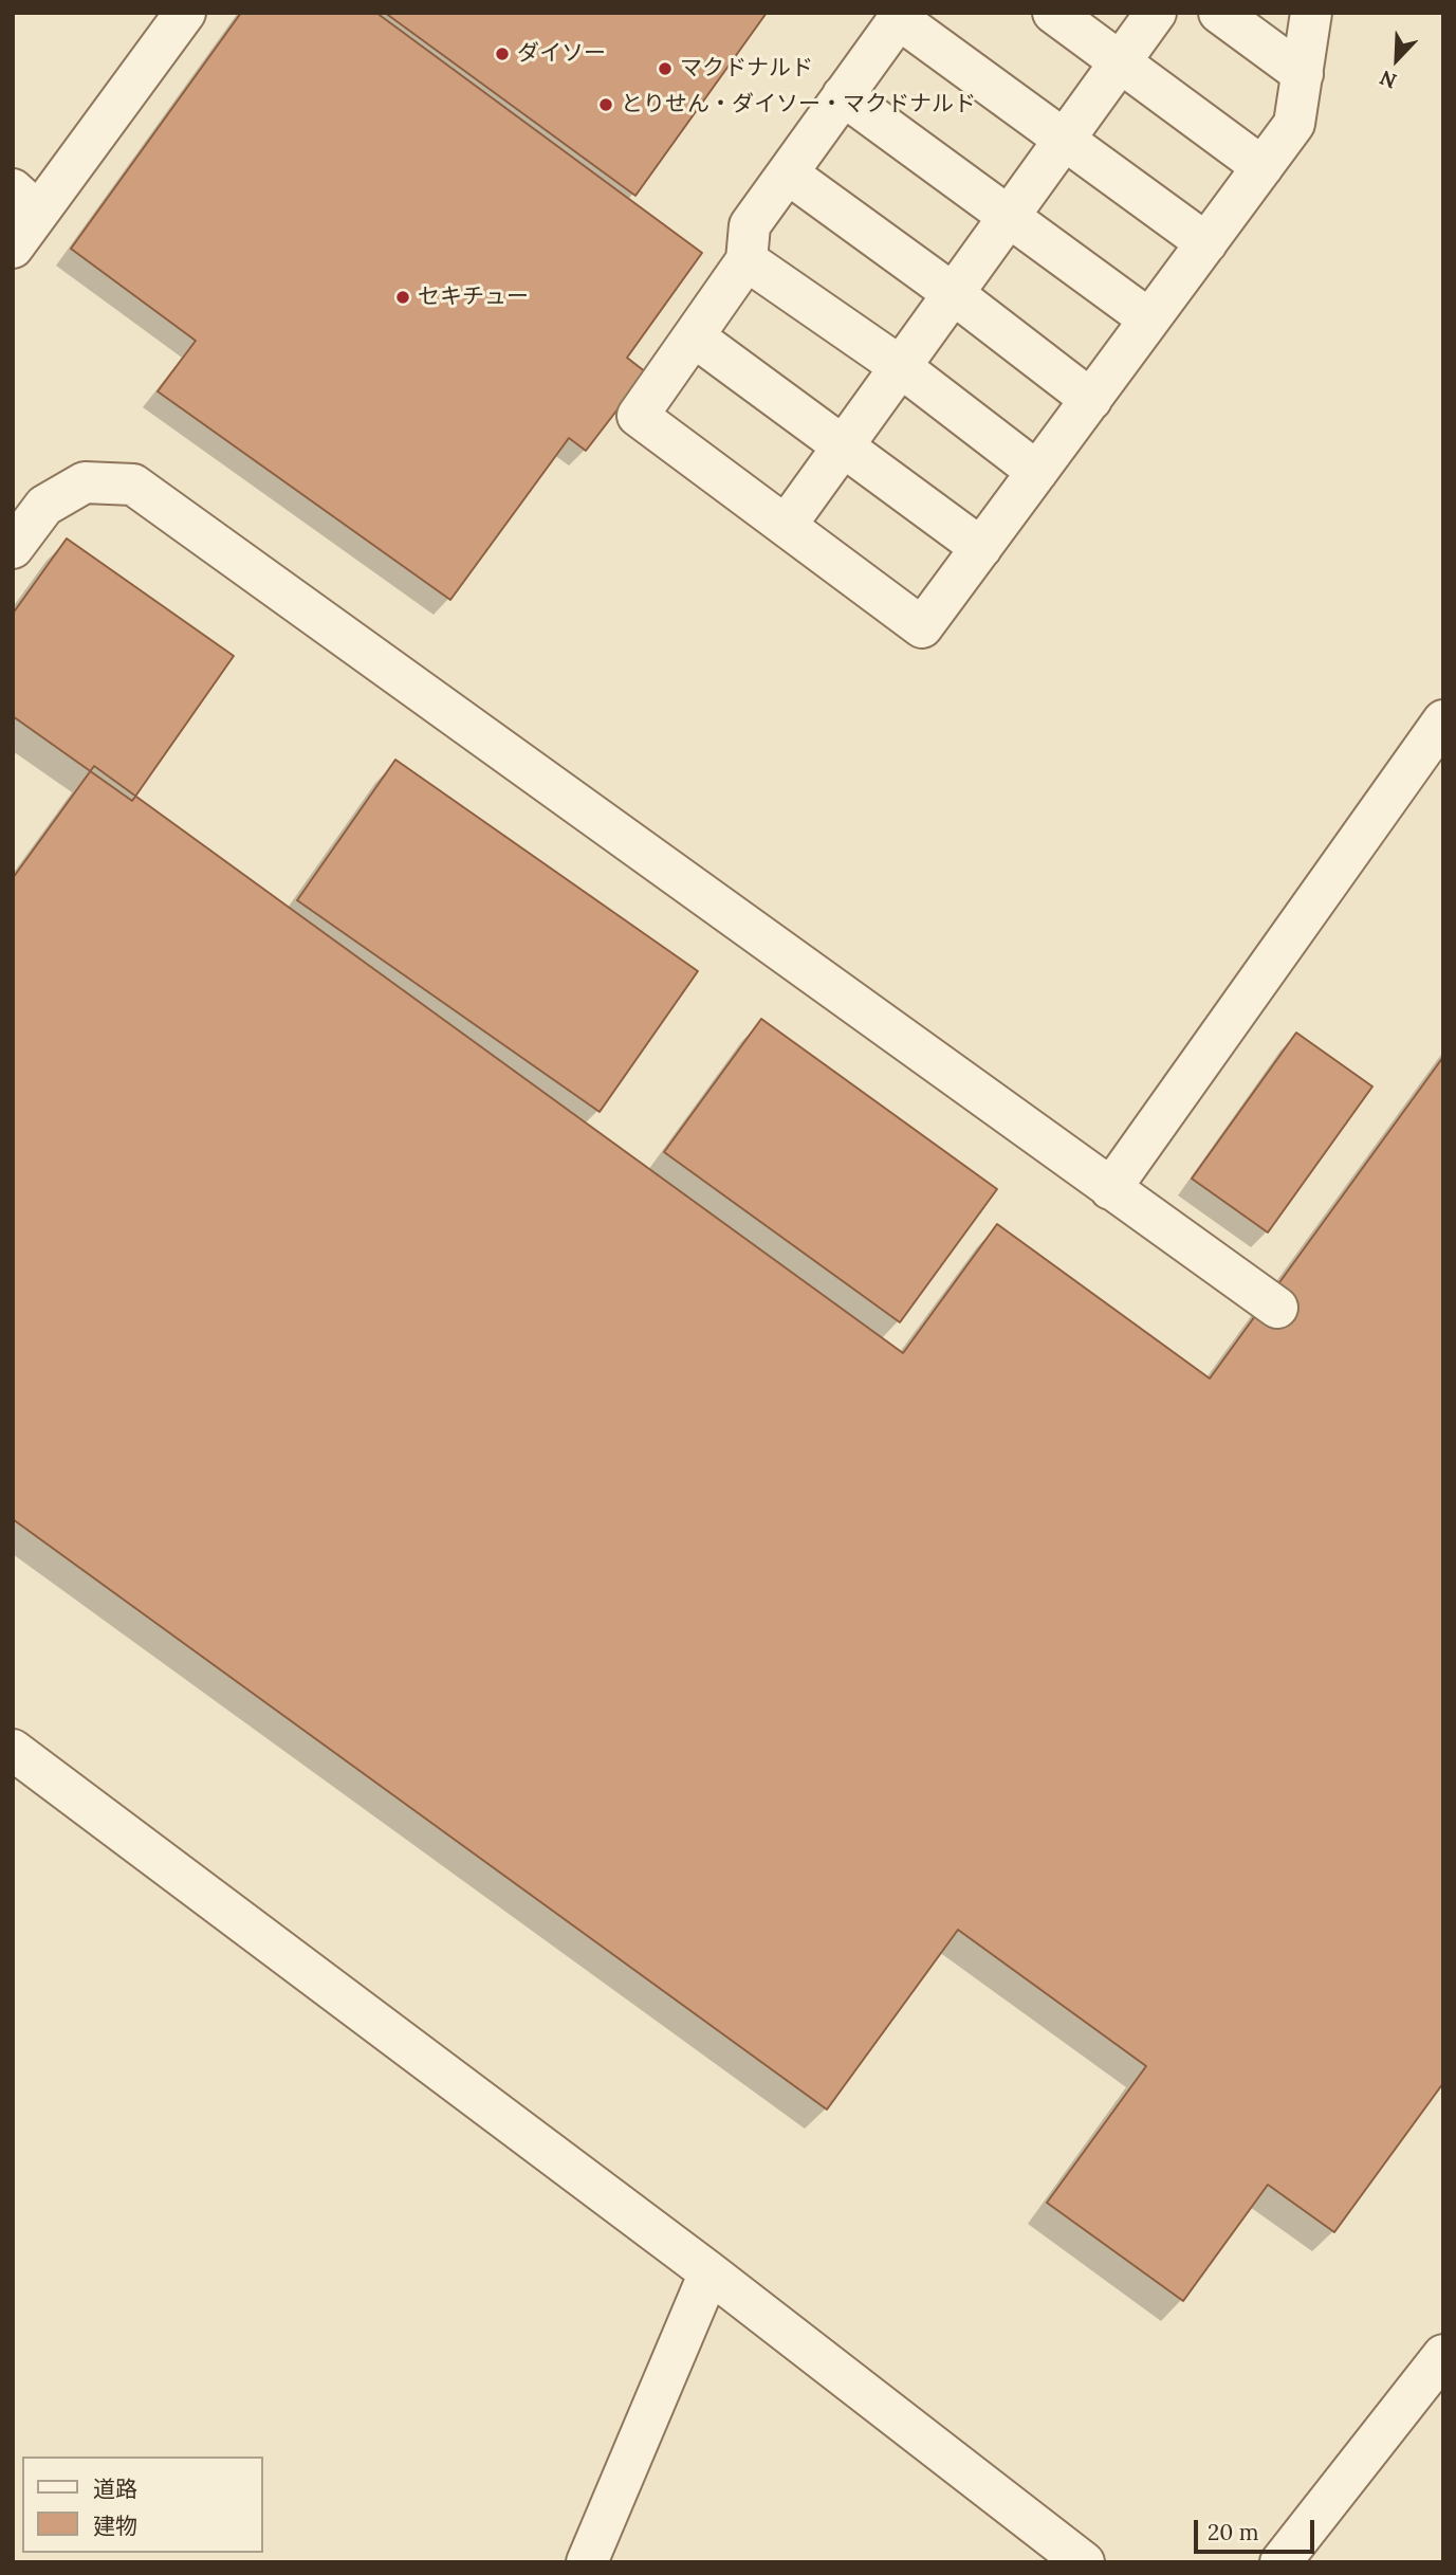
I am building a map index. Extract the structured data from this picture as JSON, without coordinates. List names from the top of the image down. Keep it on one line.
{"places":["ダイソー","マクドナルド","とりせん・ダイソー・マクドナルド","セキチュー"],"legend":["道路","建物"],"scale_bar":"20 m","north":"bottom left"}
